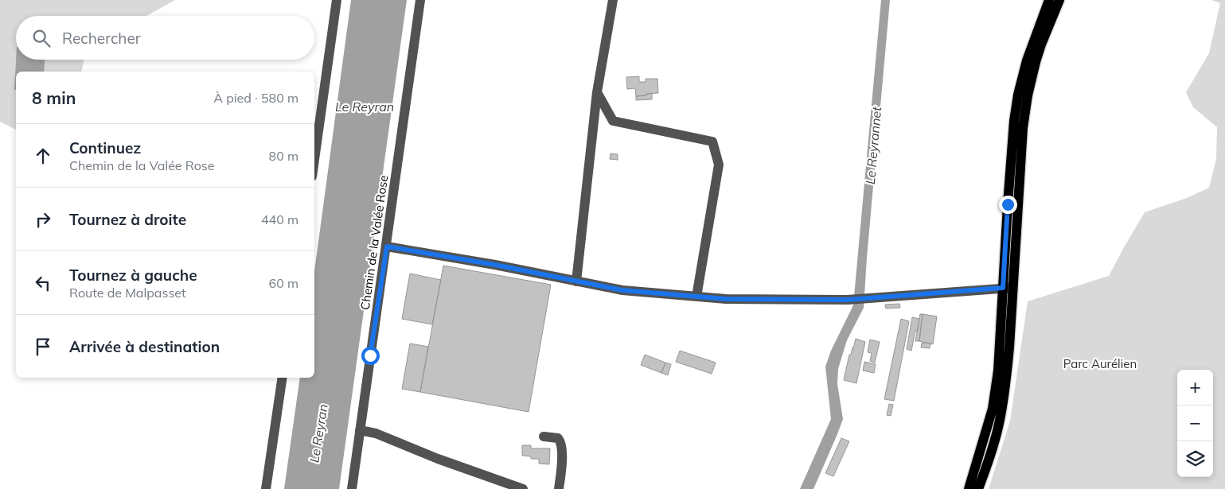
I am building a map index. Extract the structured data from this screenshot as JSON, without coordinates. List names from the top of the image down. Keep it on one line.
{"streets":{"street":["Chemin de la Valée Rose"]},"water":["Le Reyran","Le Reyrannet"],"parks":["Parc Aurélien"],"page":{"search":"Rechercher","heading":["8 min","À pied · 580 m"],"list":[["Continuez","Chemin de la Valée Rose","80 m"],["Tournez à droite","440 m"],["Tournez à gauche","Route de Malpasset","60 m"],"Arrivée à destination"],"map_buttons":["+","−"]}}
